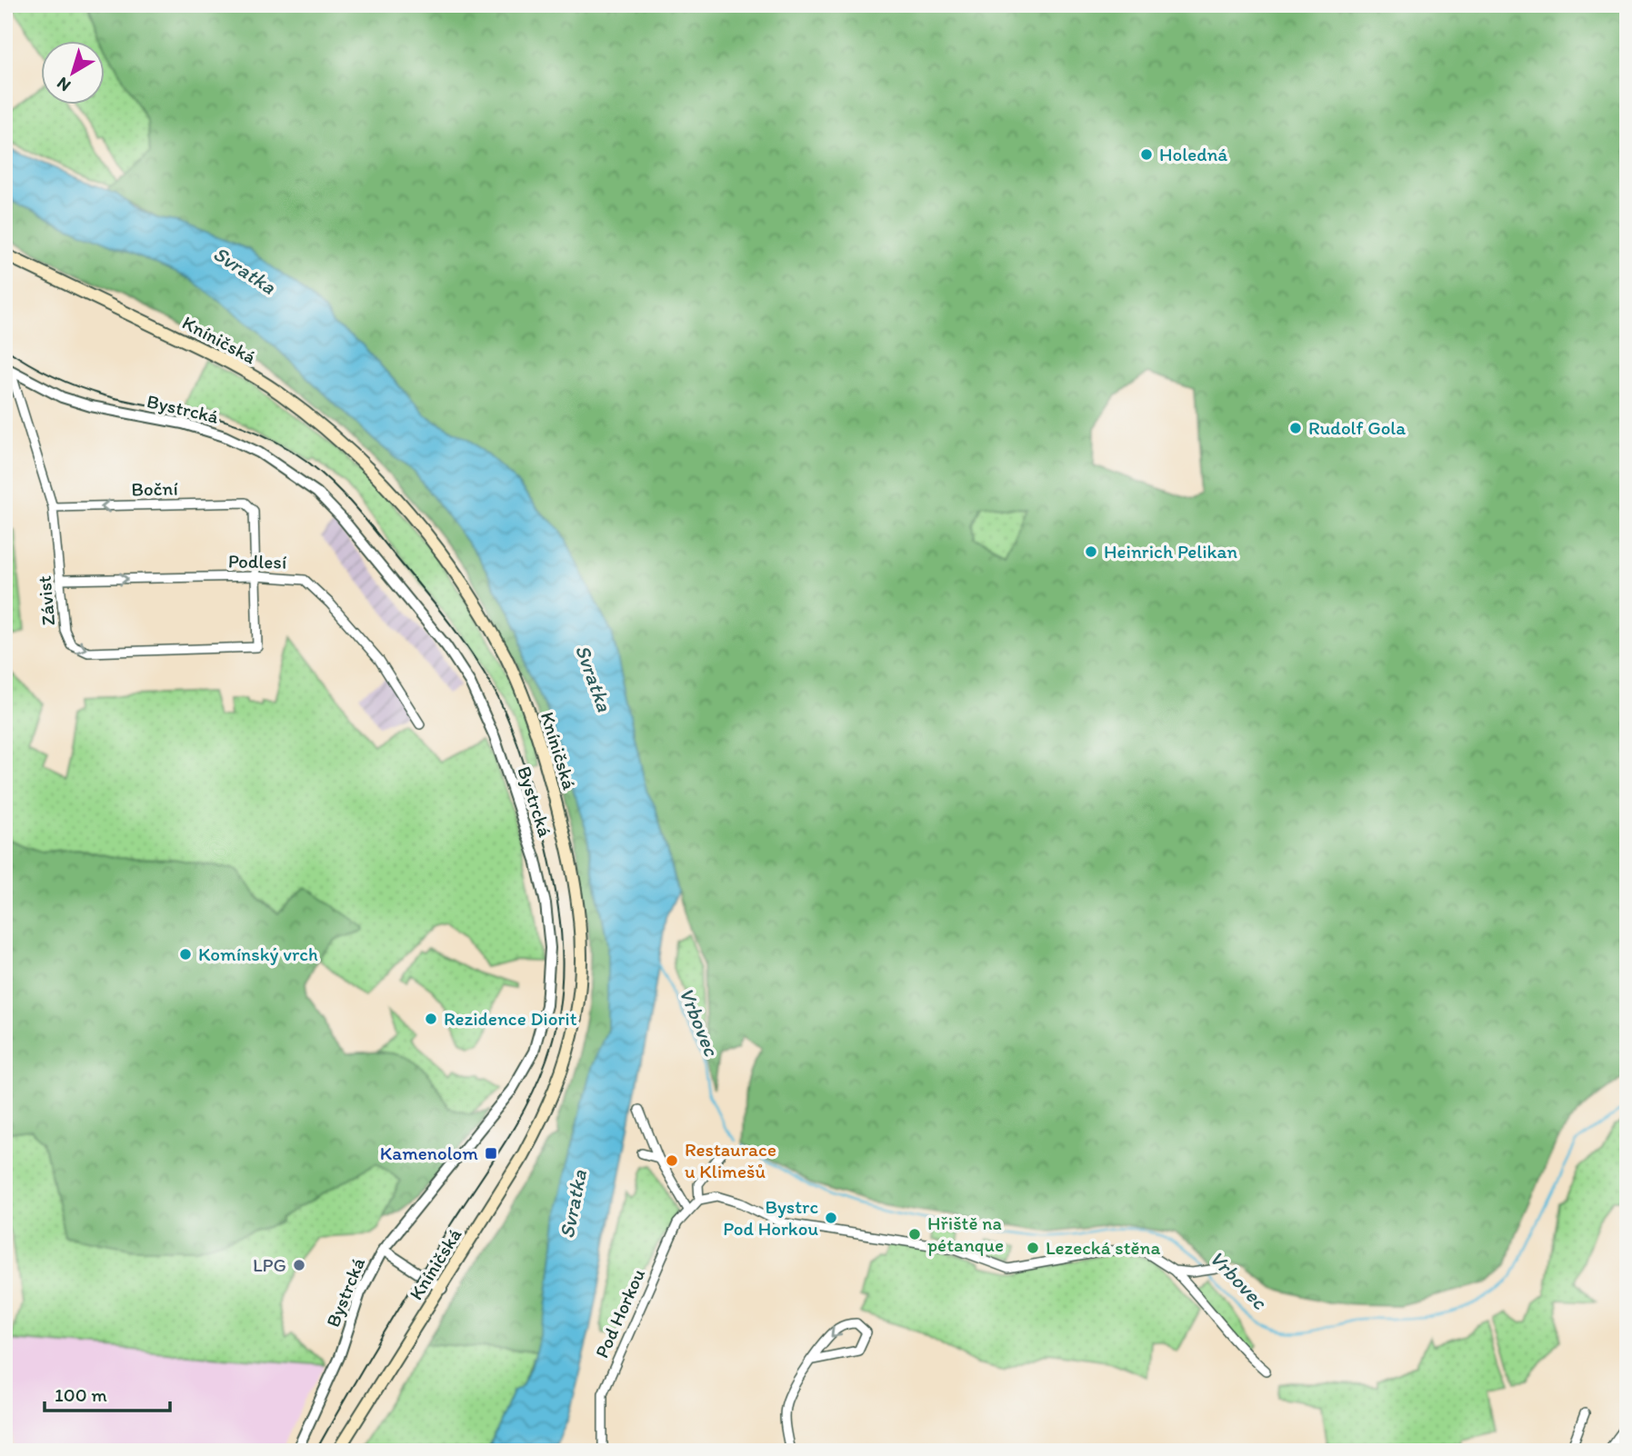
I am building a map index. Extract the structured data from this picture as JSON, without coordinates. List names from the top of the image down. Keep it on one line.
{"streets":{"main road":["Kníničská"],"street":["Bystrcká","Boční","Podlesí","Závist","Pod Horkou"]},"crossings":[["Bystrcká","Závist"],["Boční","Podlesí"],["Boční","Závist"],["Podlesí","Závist"]],"one_way":["Podlesí"],"water":["Svratka","Vrbovec"],"places":{"other":["Holedná","Rudolf Gola","Heinrich Pelikan","Komínský vrch","Rezidence Diorit","Restaurace u Klimešů","Bystrc Pod Horkou","Hřiště na pétanque","Lezecká stěna","LPG"],"transit":["Kamenolom"]},"scale_bar":"100 m","north":"bottom left"}
